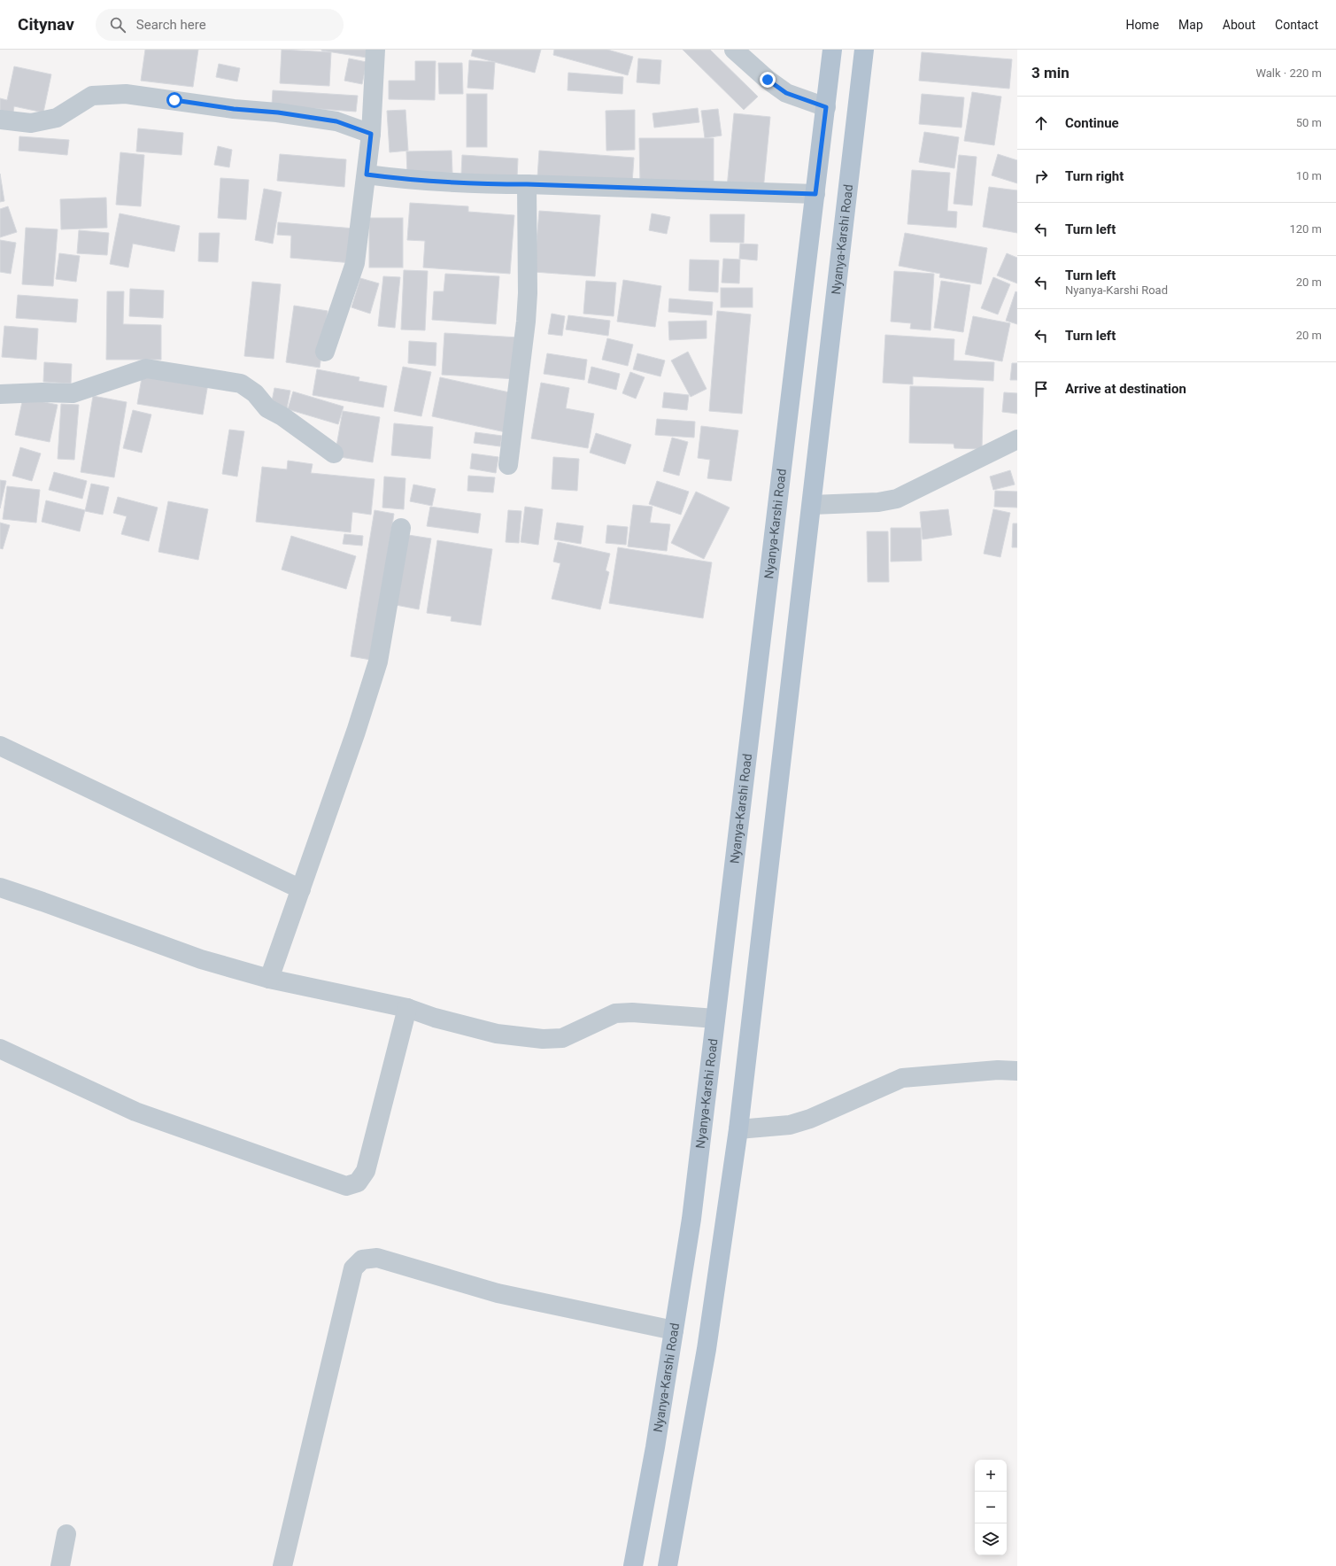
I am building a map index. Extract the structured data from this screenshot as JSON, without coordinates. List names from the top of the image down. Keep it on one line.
{"streets":{"main road":["Nyanya-Karshi Road"]},"page":{"header":"Citynav","search":"Search here","nav":["Home","Map","About","Contact"],"heading":["3 min","Walk · 220 m"],"list":[["Continue","50 m"],["Turn right","10 m"],["Turn left","120 m"],["Turn left","Nyanya-Karshi Road","20 m"],["Turn left","20 m"],"Arrive at destination"],"map_buttons":["+","−"]}}
